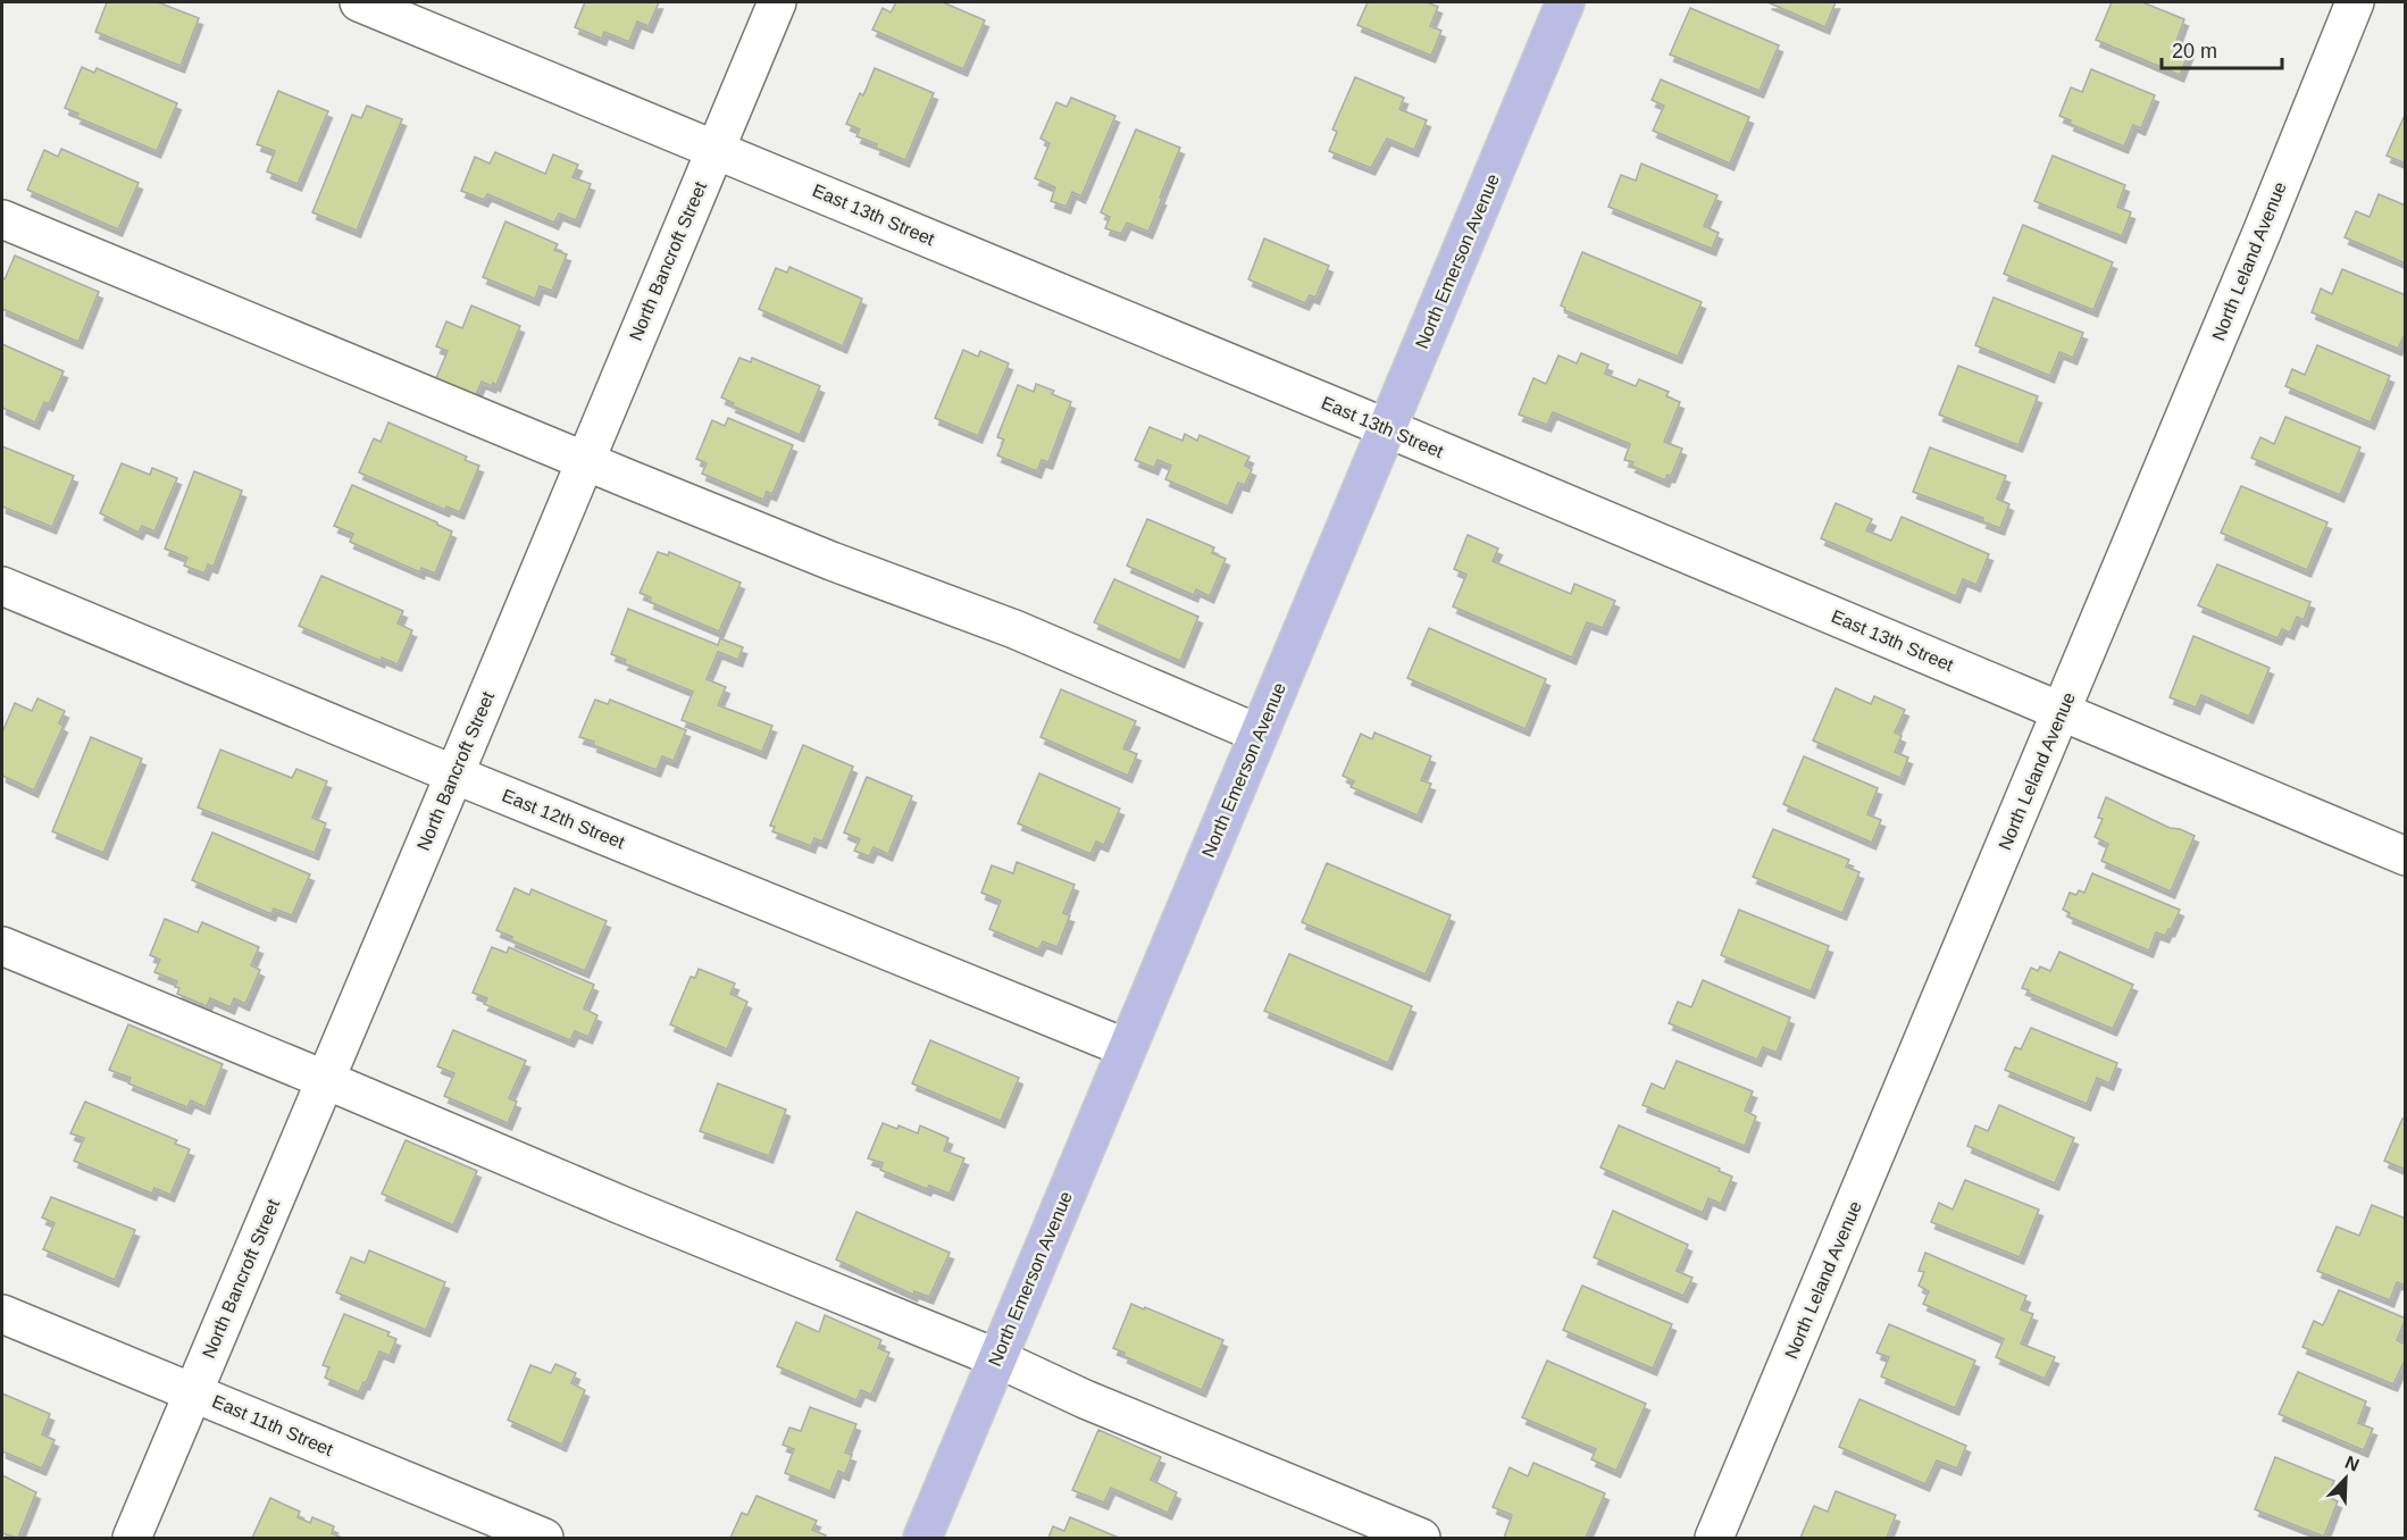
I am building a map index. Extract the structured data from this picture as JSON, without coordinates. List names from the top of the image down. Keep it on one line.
{"streets":{"main road":["North Emerson Avenue"],"street":["East 13th Street","North Bancroft Street","North Leland Avenue","East 12th Street","East 11th Street"]},"crossings":[["East 13th Street","North Bancroft Street"],["East 13th Street","North Emerson Avenue"],["East 13th Street","North Leland Avenue"],["North Bancroft Street","East 12th Street"],["North Bancroft Street","East 11th Street"],["North Emerson Avenue","East 12th Street"]],"scale_bar":"20 m","north":"top right"}
